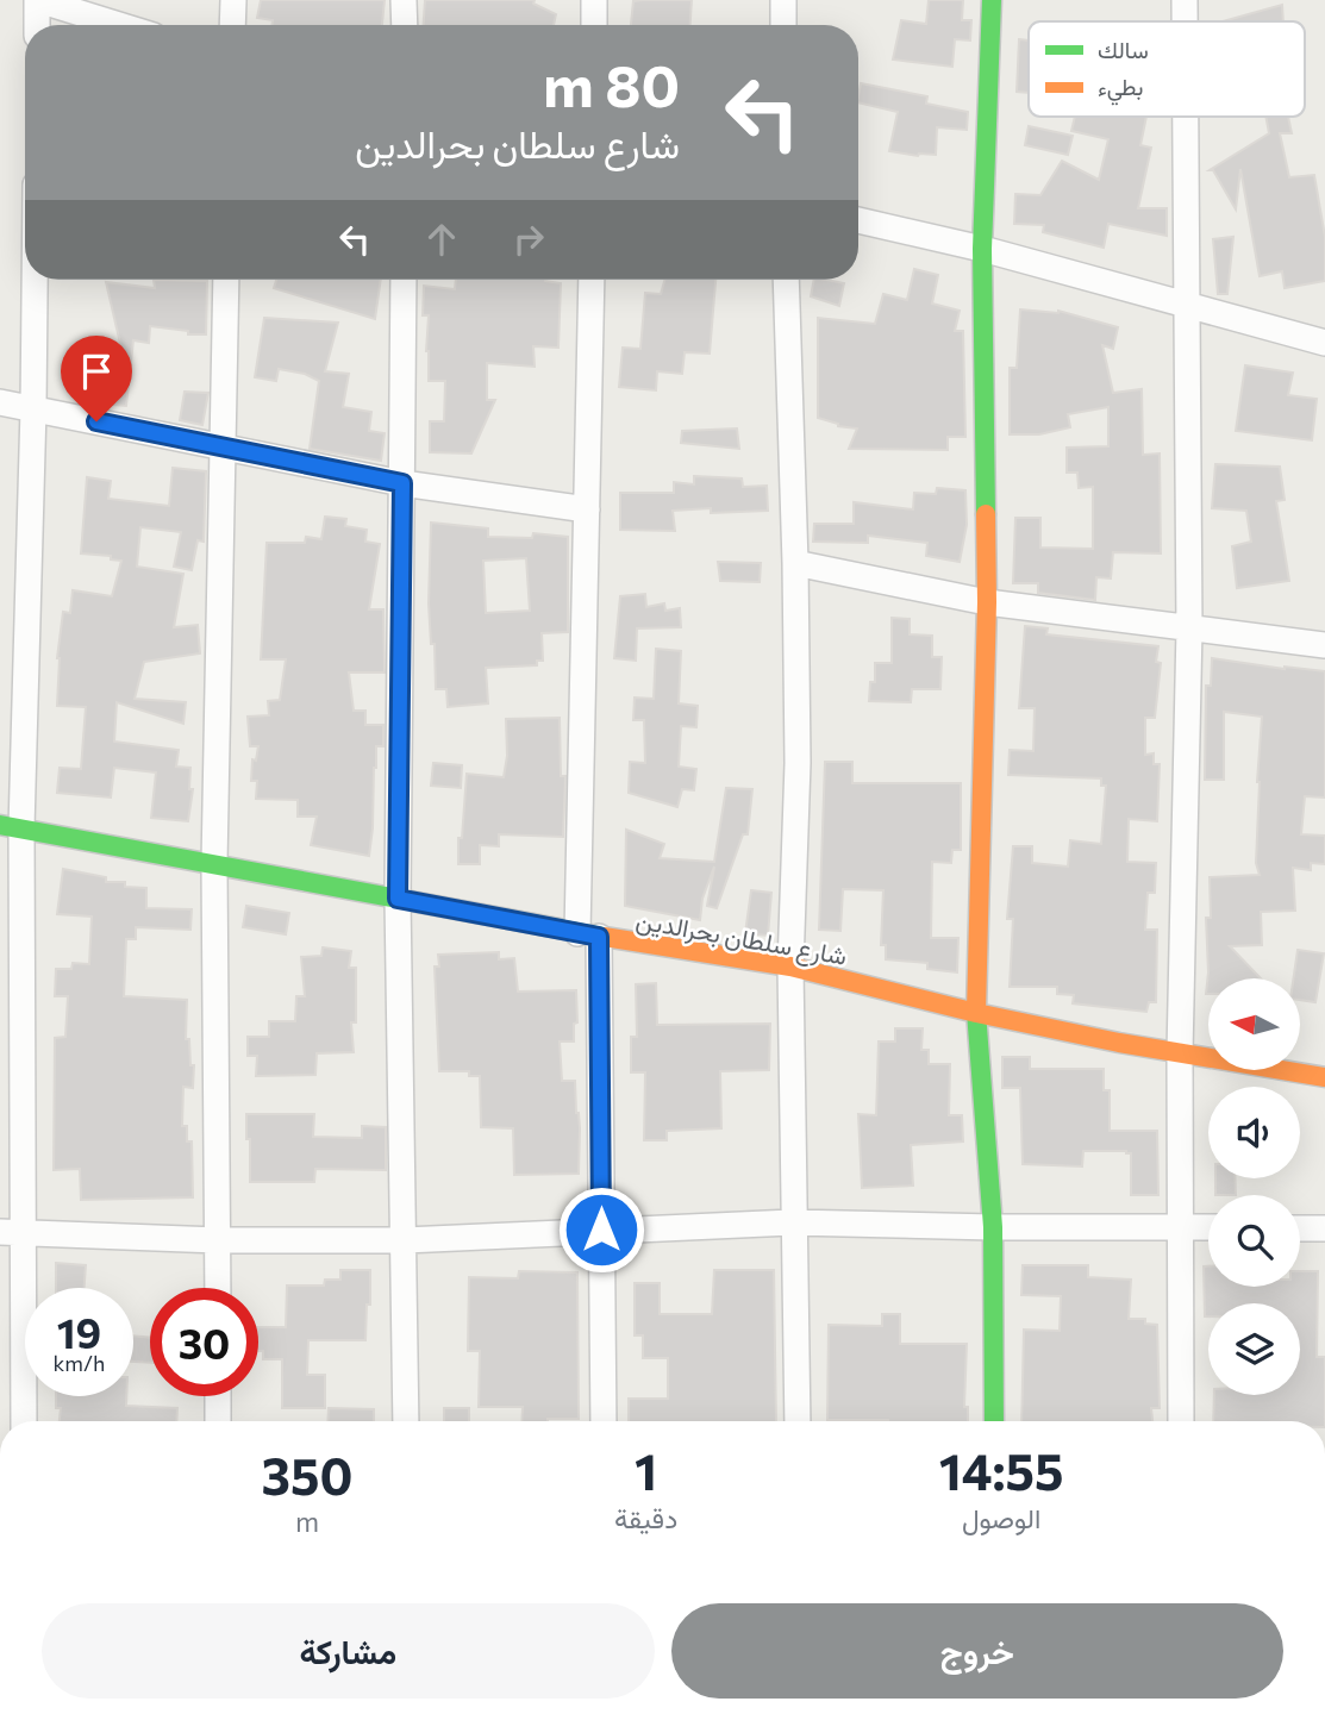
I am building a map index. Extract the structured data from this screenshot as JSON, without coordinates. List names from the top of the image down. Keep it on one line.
{"streets":{"street":["شارع سلطان بحرالدين"]},"legend":["سالك","بطيء"],"north":"left","page":{"turn":["80 m","شارع سلطان بحرالدين"],"speed":"19 km/h","limit":"30","eta":["14:55","الوصول","1","دقيقة","350","m"],"buttons":["خروج","مشاركة"]}}
